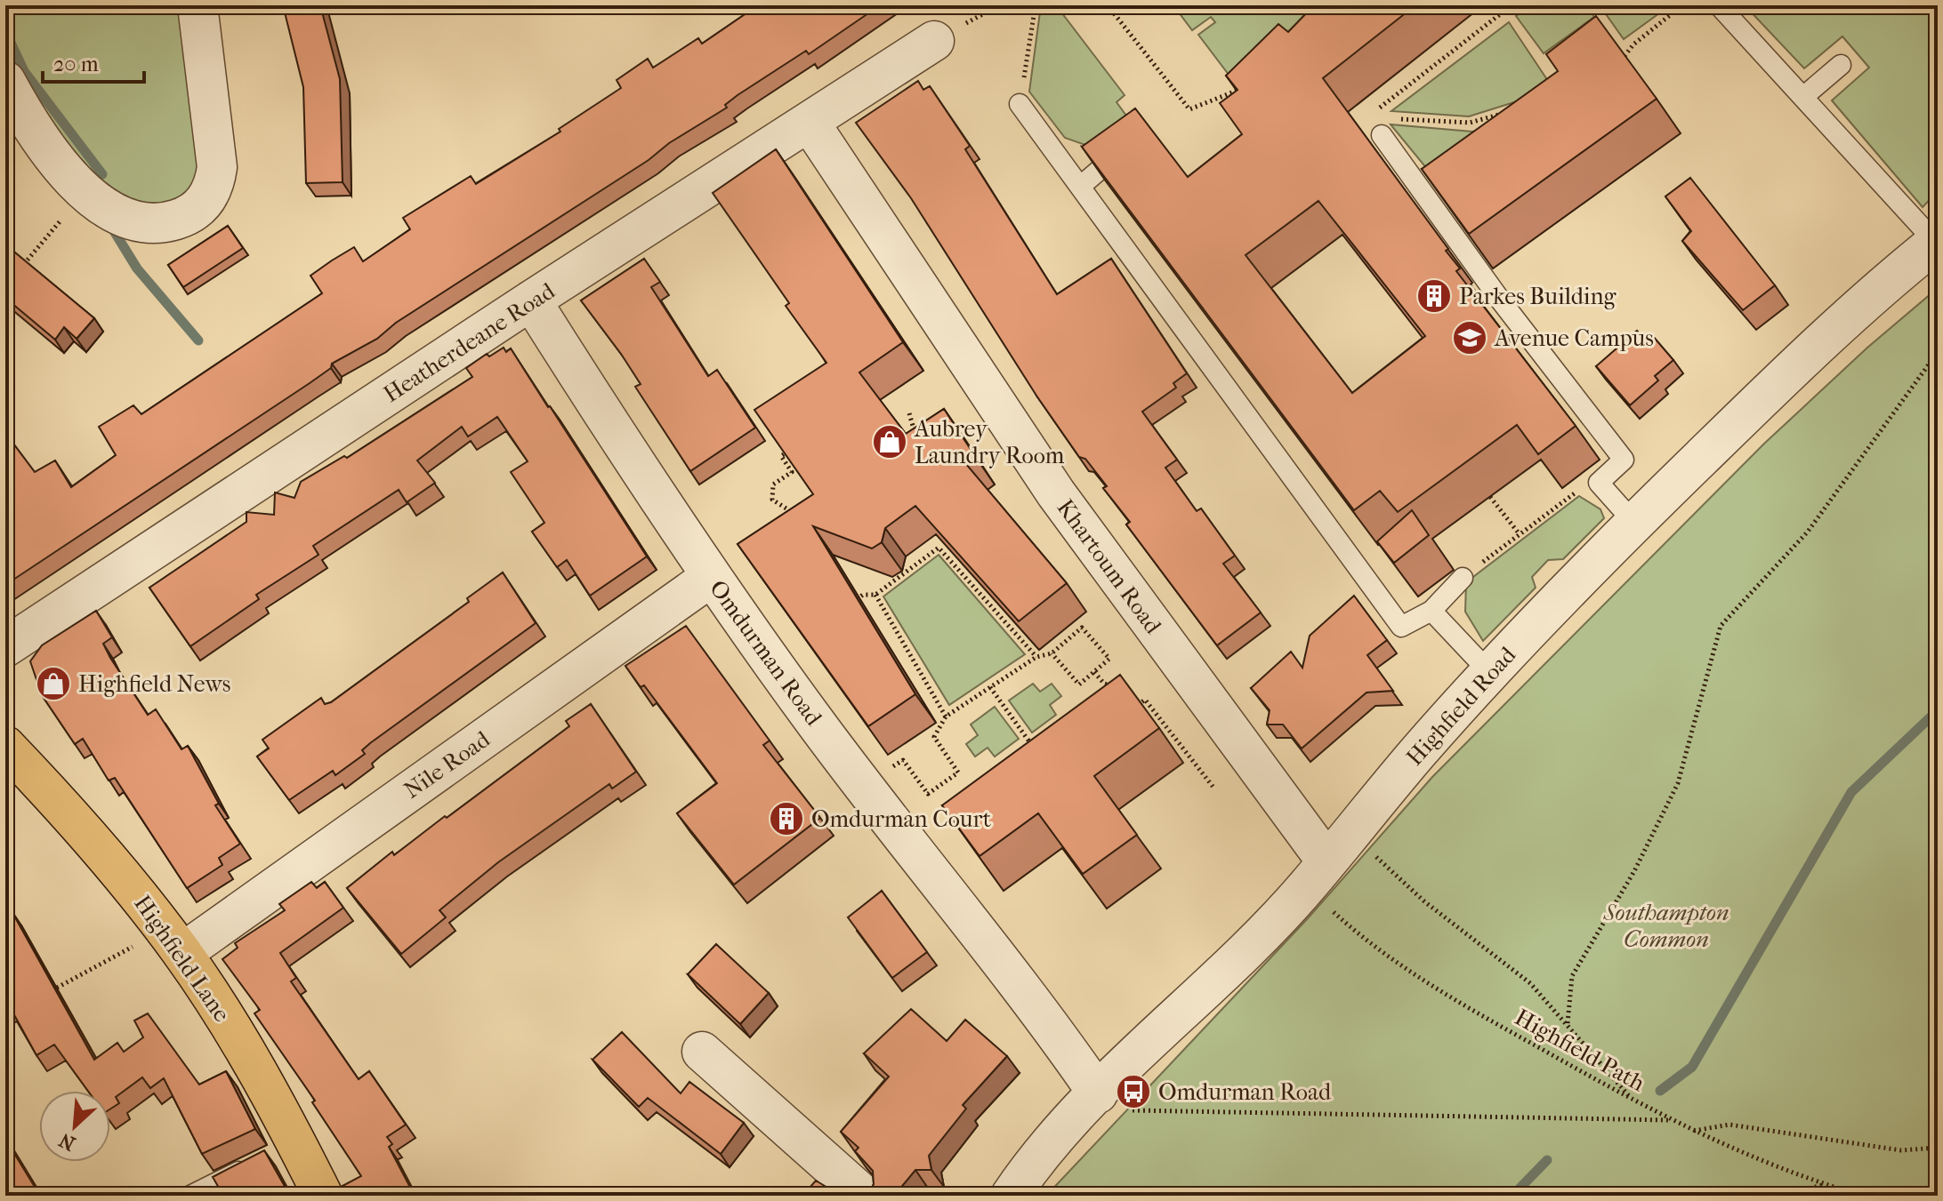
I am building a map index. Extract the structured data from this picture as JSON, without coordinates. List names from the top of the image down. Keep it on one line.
{"streets":{"main road":["Highfield Lane"],"street":["Heatherdeane Road","Khartoum Road","Omdurman Road","Highfield Road","Nile Road"],"path":["Highfield Path"]},"crossings":[["Heatherdeane Road","Khartoum Road"],["Heatherdeane Road","Omdurman Road"],["Khartoum Road","Highfield Road"],["Khartoum Road","Highfield Path"],["Omdurman Road","Highfield Road"],["Omdurman Road","Nile Road"],["Highfield Road","Highfield Path"],["Nile Road","Highfield Lane"]],"parks":["Southampton Common"],"places":{"building":["Parkes Building","Omdurman Court"],"school or university":["Avenue Campus"],"shop":["Aubrey Laundry Room","Highfield News"],"bus stop":["Omdurman Road"]},"scale_bar":"20 m","north":"bottom left"}
